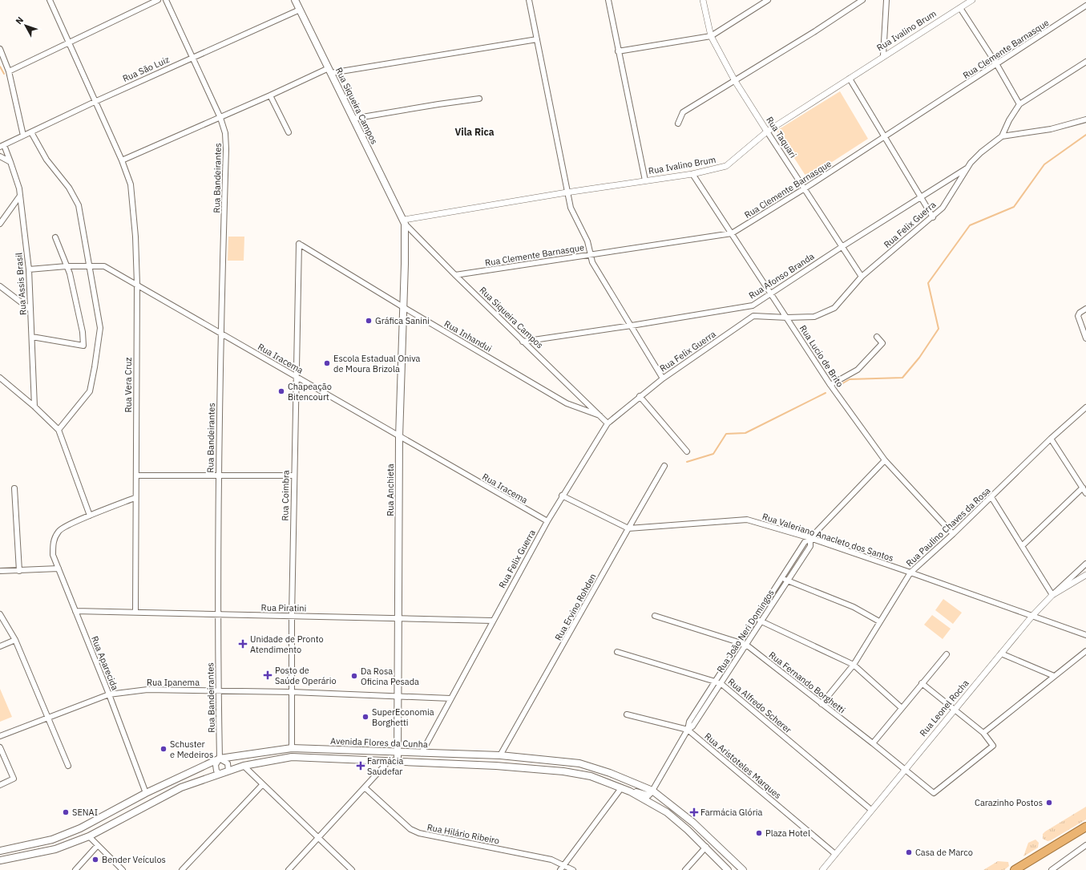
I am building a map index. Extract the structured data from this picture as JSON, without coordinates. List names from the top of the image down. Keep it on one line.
{"streets":{"main road":["Rua Siqueira Campos","Rua Anchieta","Avenida Flores da Cunha"],"street":["Rua Ivalino Brum","Rua Clemente Barnasque","Rua São Luiz","Rua Taquari","Rua Bandeirantes","Rua Felix Guerra","Rua Afonso Branda","Rua Assis Brasil","Rua Inhandui","Rua Lucio de Brito","Rua Iracema","Rua Vera Cruz","Rua Coimbra","Rua Paulino Chaves da Rosa","Rua Valeriano Anacleto dos Santos","Rua Ervino Rohden","Rua Piratini","Rua João Neri Domingos","Rua Aparecida","Rua Ipanema","Rua Fernando Borghetti","Rua Alfredo Scherer","Rua Leonel Rocha","Rua Aristoteles Marques","Rua Hilário Ribeiro"]},"crossings":[["Rua Ivalino Brum","Rua Siqueira Campos"],["Rua Ivalino Brum","Rua Taquari"],["Rua Ivalino Brum","Rua Lucio de Brito"],["Rua Ivalino Brum","Rua Anchieta"],["Rua Clemente Barnasque","Rua Siqueira Campos"],["Rua Clemente Barnasque","Rua Taquari"],["Rua Clemente Barnasque","Rua Lucio de Brito"],["Rua São Luiz","Rua Siqueira Campos"],["Rua São Luiz","Rua Bandeirantes"],["Rua São Luiz","Rua Assis Brasil"],["Rua São Luiz","Rua Vera Cruz"],["Rua Siqueira Campos","Rua Felix Guerra"],["Rua Siqueira Campos","Rua Afonso Branda"],["Rua Siqueira Campos","Rua Inhandui"],["Rua Siqueira Campos","Rua Anchieta"],["Rua Taquari","Rua Felix Guerra"],["Rua Taquari","Rua Afonso Branda"],["Rua Bandeirantes","Rua Iracema"],["Rua Bandeirantes","Rua Piratini"],["Rua Bandeirantes","Rua Ipanema"],["Rua Bandeirantes","Avenida Flores da Cunha"],["Rua Felix Guerra","Rua Afonso Branda"],["Rua Felix Guerra","Rua Lucio de Brito"],["Rua Felix Guerra","Rua Iracema"],["Rua Felix Guerra","Rua Piratini"],["Rua Felix Guerra","Rua Ipanema"],["Rua Felix Guerra","Avenida Flores da Cunha"],["Rua Afonso Branda","Rua Lucio de Brito"],["Rua Assis Brasil","Rua Iracema"],["Rua Inhandui","Rua Anchieta"],["Rua Inhandui","Rua Coimbra"],["Rua Lucio de Brito","Rua Paulino Chaves da Rosa"],["Rua Lucio de Brito","Rua João Neri Domingos"],["Rua Iracema","Rua Vera Cruz"],["Rua Iracema","Rua Anchieta"],["Rua Iracema","Rua Coimbra"],["Rua Vera Cruz","Rua Piratini"],["Rua Anchieta","Rua Piratini"],["Rua Anchieta","Rua Ipanema"],["Rua Anchieta","Avenida Flores da Cunha"],["Rua Coimbra","Rua Piratini"],["Rua Coimbra","Rua Ipanema"],["Rua Coimbra","Avenida Flores da Cunha"],["Rua Paulino Chaves da Rosa","Rua Valeriano Anacleto dos Santos"],["Rua Paulino Chaves da Rosa","Rua Fernando Borghetti"],["Rua Valeriano Anacleto dos Santos","Rua Ervino Rohden"],["Rua Valeriano Anacleto dos Santos","Rua João Neri Domingos"],["Rua Valeriano Anacleto dos Santos","Rua Leonel Rocha"],["Rua Ervino Rohden","Avenida Flores da Cunha"],["Rua Piratini","Rua Aparecida"],["Rua João Neri Domingos","Rua Fernando Borghetti"],["Rua João Neri Domingos","Rua Alfredo Scherer"],["Rua João Neri Domingos","Avenida Flores da Cunha"],["Rua João Neri Domingos","Rua Aristoteles Marques"],["Rua Aparecida","Rua Ipanema"],["Rua Aparecida","Avenida Flores da Cunha"],["Rua Fernando Borghetti","Rua Leonel Rocha"],["Rua Alfredo Scherer","Rua Leonel Rocha"],["Rua Leonel Rocha","Rua Aristoteles Marques"]],"districts":["Vila Rica"],"places":{"other":["Gráfica Sanini","Escola Estadual Oniva de Moura Brizola","Chapeação Bitencourt","Da Rosa Oficina Pesada","SuperEconomia Borghetti","Schuster e Medeiros","Carazinho Postos","SENAI","Plaza Hotel","Casa de Marco","Bender Veículos"],"health":["Unidade de Pronto Atendimento","Posto de Saúde Operário","Farmácia Saudefar","Farmácia Glória"]},"north":"top left"}
